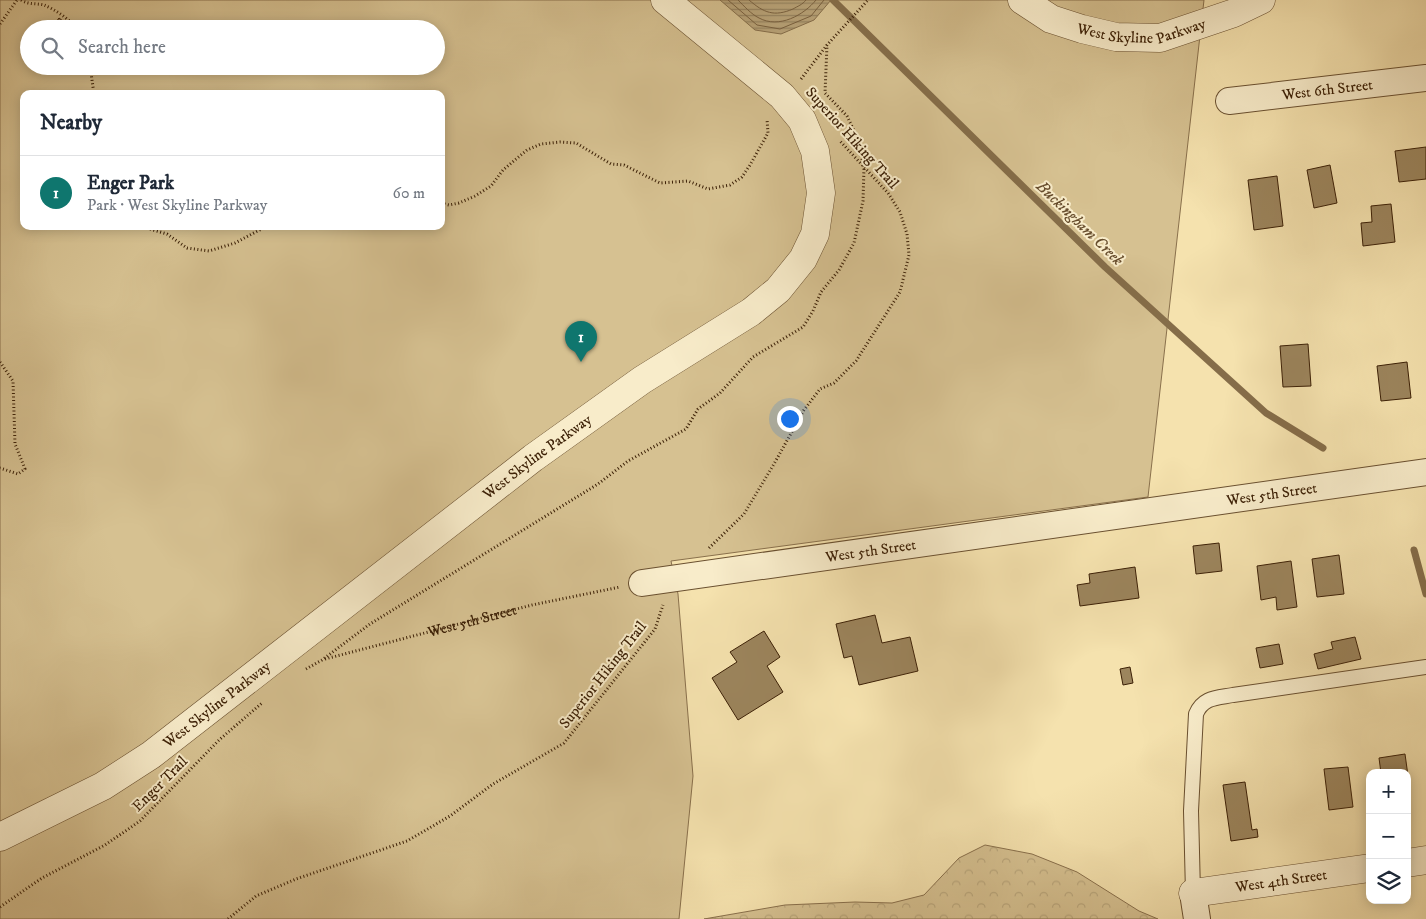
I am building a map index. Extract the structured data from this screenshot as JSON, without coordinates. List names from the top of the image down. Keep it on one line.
{"streets":{"street":["West Skyline Parkway","West 6th Street","West 5th Street","West 4th Street"],"path":["Superior Hiking Trail","Enger Trail"]},"crossings":[["West Skyline Parkway","Superior Hiking Trail"],["Superior Hiking Trail","West 5th Street"]],"water":["Buckingham Creek"],"page":{"search":"Search here","heading":"Nearby","list":[{"mark":"1","name":"Enger Park","note":"Park · West Skyline Parkway","value":"60 m"}],"pins":"1","map_buttons":["+","−"]}}
